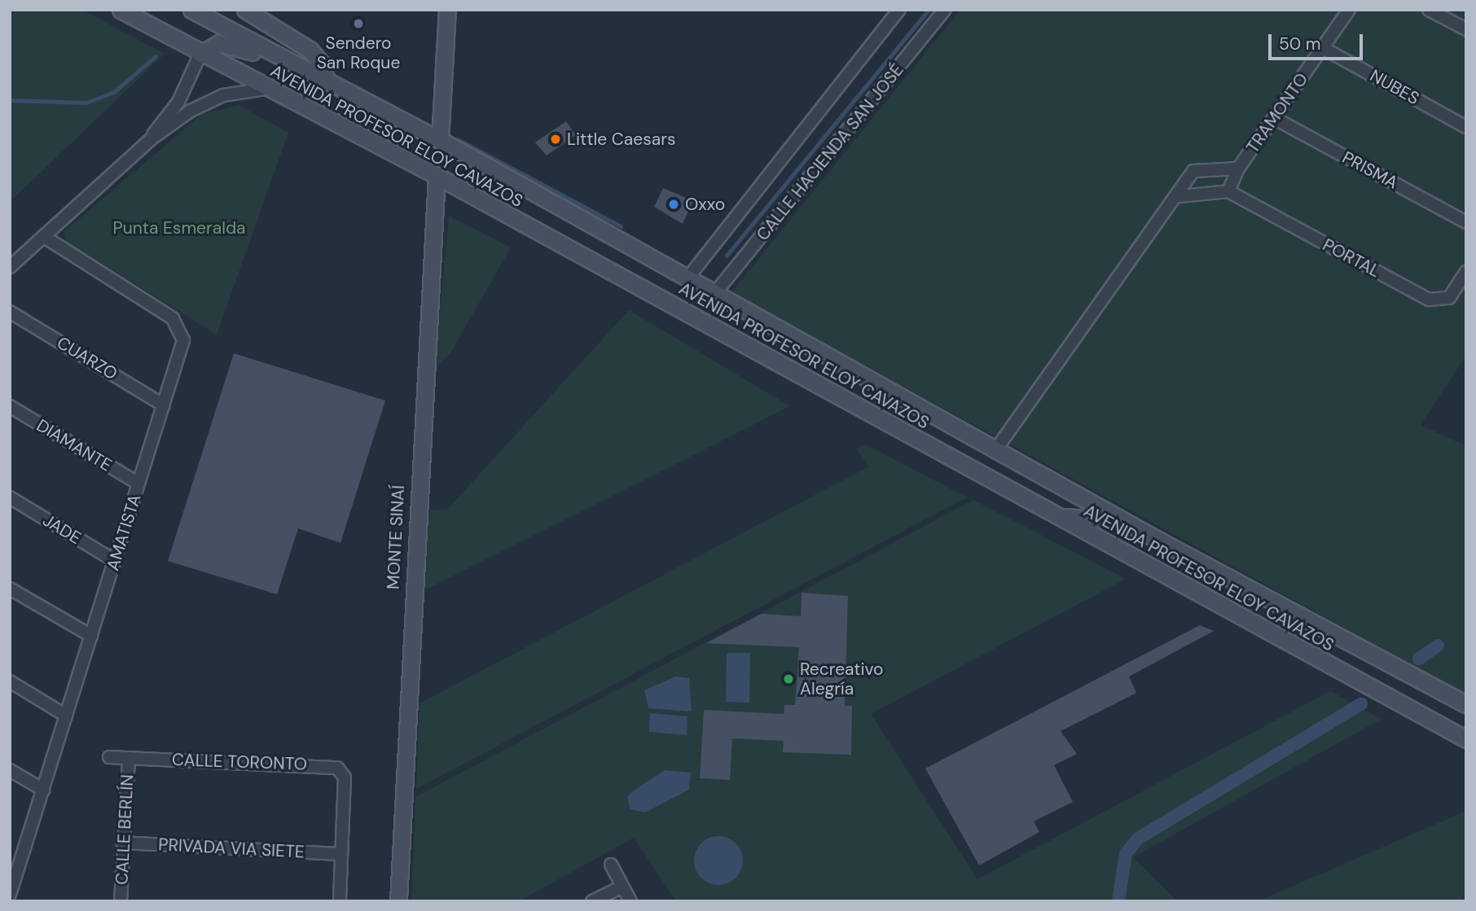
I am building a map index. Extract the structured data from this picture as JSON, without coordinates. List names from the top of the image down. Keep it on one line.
{"streets":{"main road":["AVENIDA PROFESOR ELOY CAVAZOS","MONTE SINAÍ"],"street":["NUBES","TRAMONTO","CALLE HACIENDA SAN JOSÉ","PRISMA","PORTAL","CUARZO","DIAMANTE","JADE","AMATISTA","CALLE TORONTO","CALLE BERLÍN","PRIVADA VIA SIETE"]},"crossings":[["NUBES","TRAMONTO"],["TRAMONTO","PRISMA"],["TRAMONTO","PORTAL"],["AVENIDA PROFESOR ELOY CAVAZOS","CALLE HACIENDA SAN JOSÉ"],["AVENIDA PROFESOR ELOY CAVAZOS","MONTE SINAÍ"],["CUARZO","AMATISTA"],["DIAMANTE","AMATISTA"],["JADE","AMATISTA"],["CALLE TORONTO","CALLE BERLÍN"],["CALLE TORONTO","PRIVADA VIA SIETE"],["CALLE BERLÍN","PRIVADA VIA SIETE"]],"parks":["Punta Esmeralda"],"places":["Sendero San Roque","Little Caesars","Oxxo","Recreativo Alegría"],"scale_bar":"50 m"}
